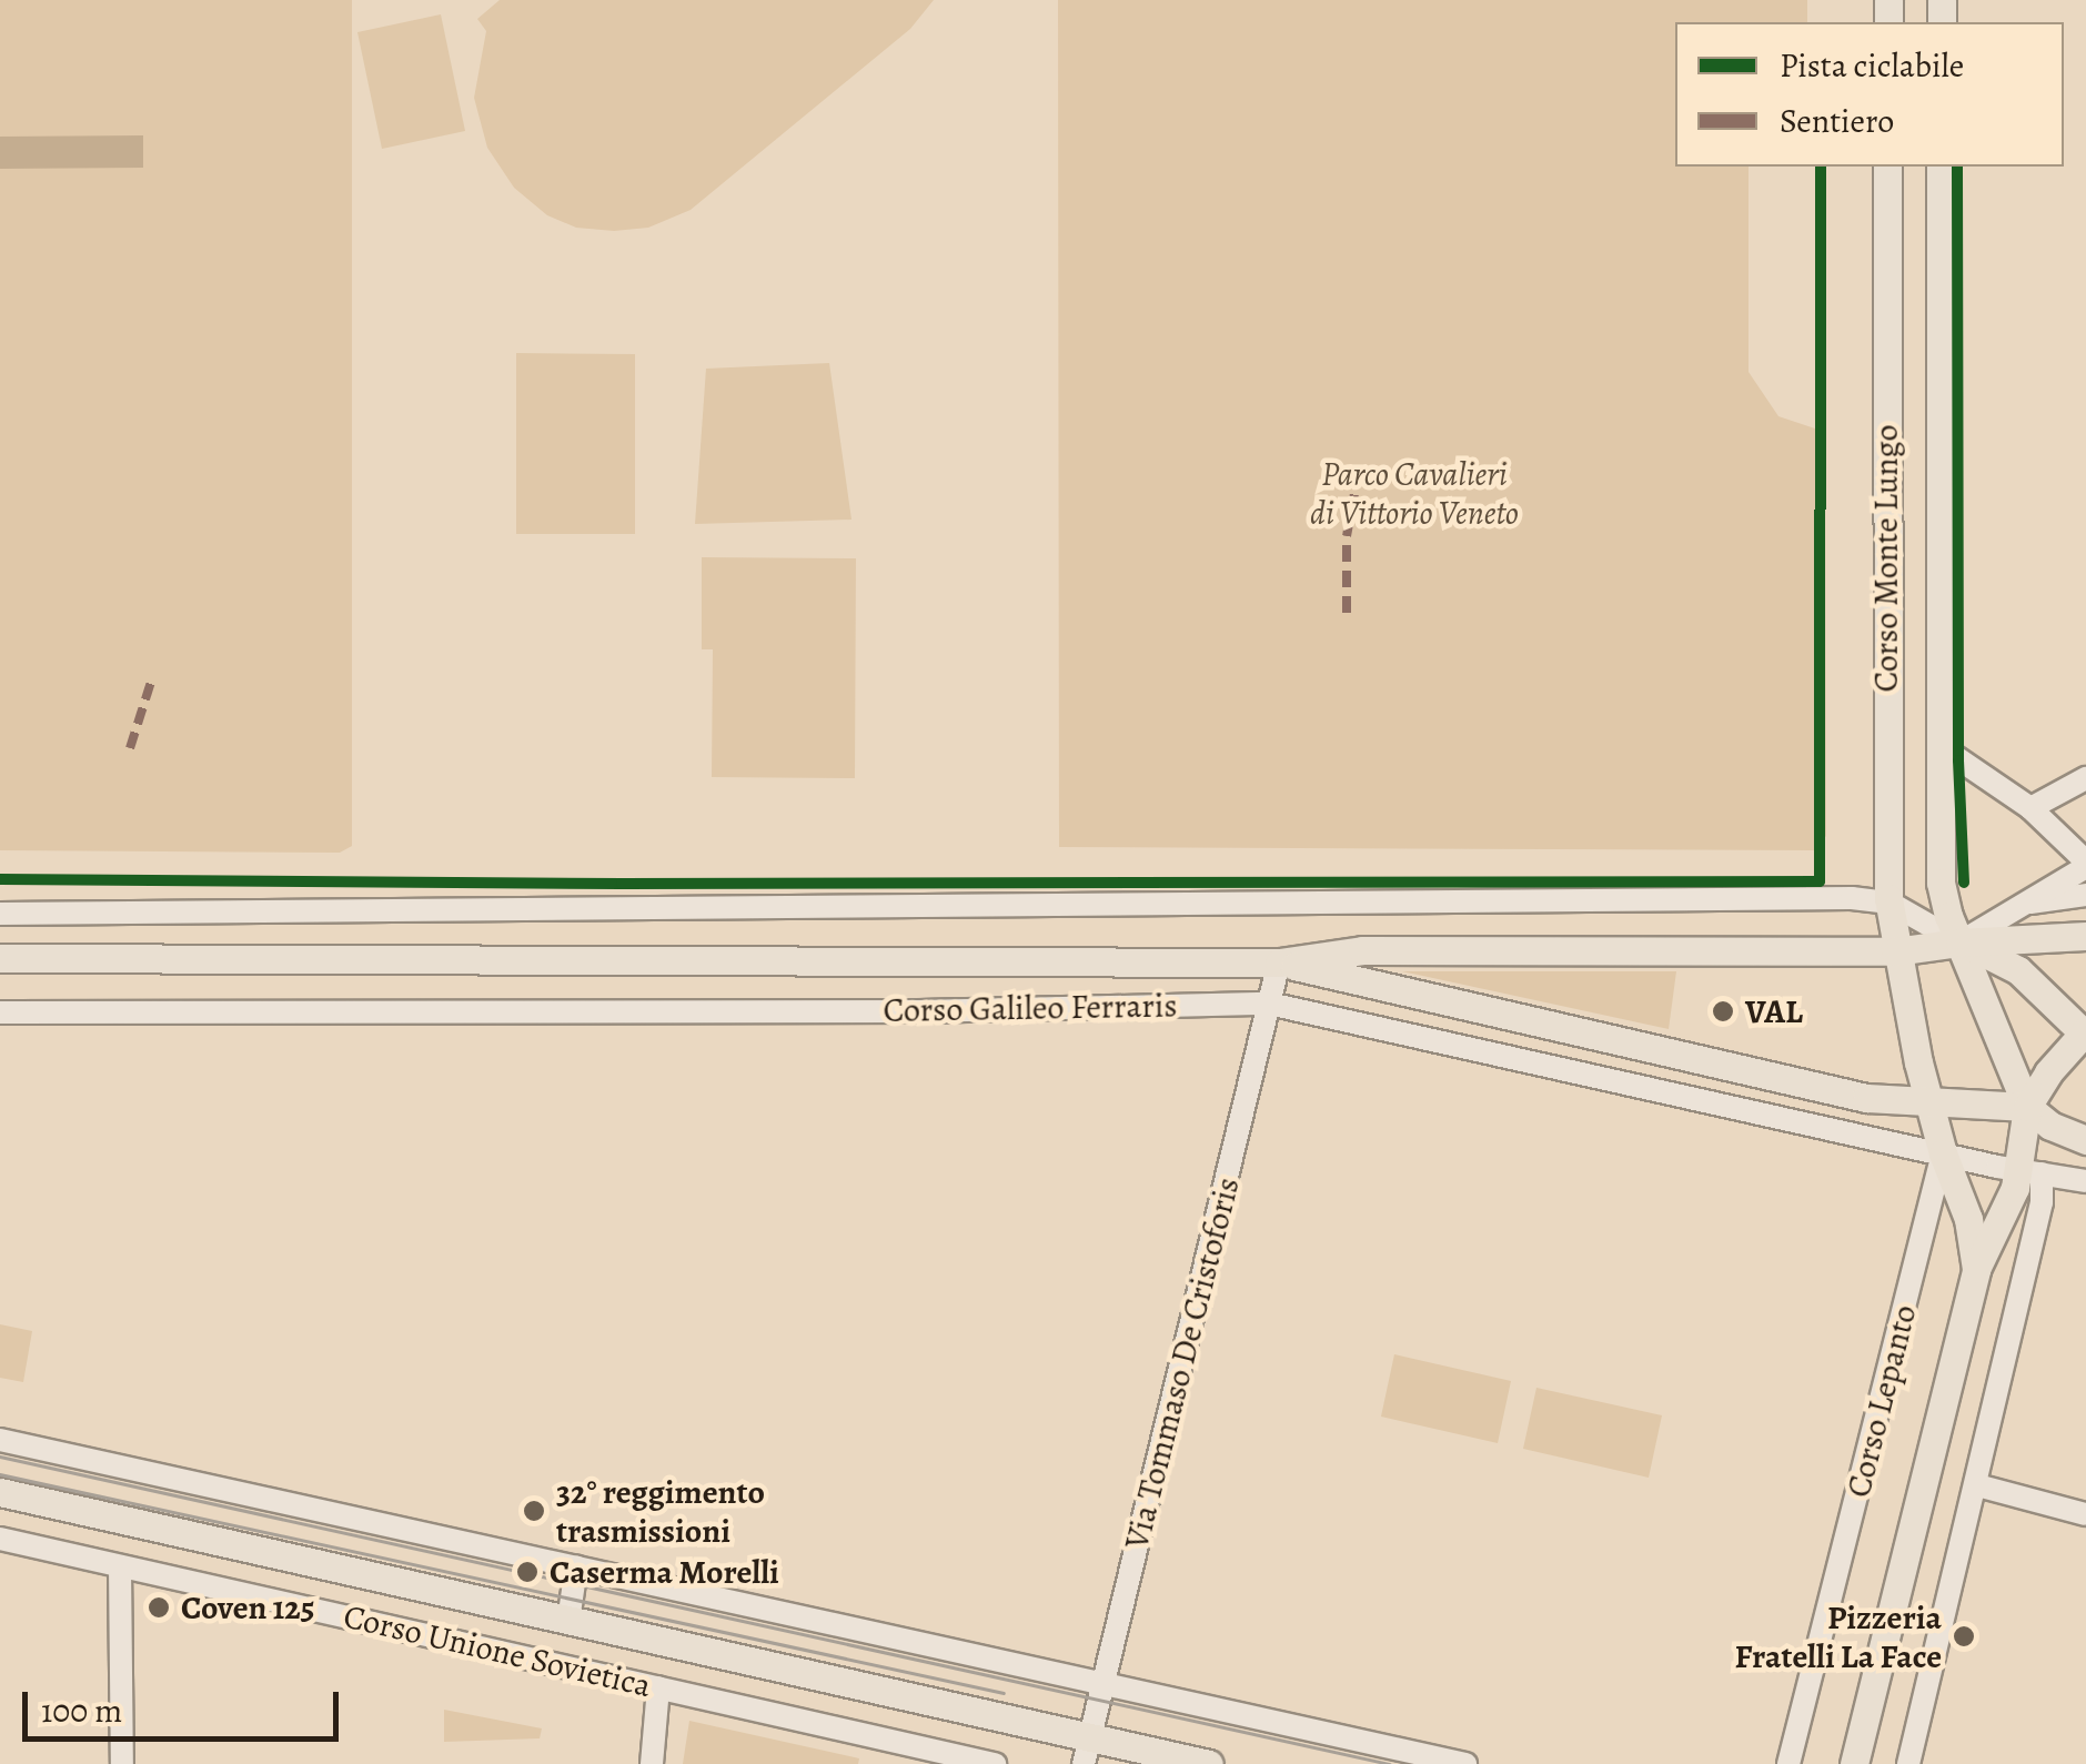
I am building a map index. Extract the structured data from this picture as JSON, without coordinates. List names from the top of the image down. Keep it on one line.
{"streets":{"main road":["Corso Monte Lungo","Corso Galileo Ferraris","Corso Lepanto","Corso Unione Sovietica"],"street":["Via Tommaso De Cristoforis"]},"crossings":[["Corso Monte Lungo","Corso Galileo Ferraris"],["Corso Monte Lungo","Corso Lepanto"],["Corso Galileo Ferraris","Via Tommaso De Cristoforis"],["Corso Galileo Ferraris","Corso Lepanto"],["Via Tommaso De Cristoforis","Corso Unione Sovietica"]],"parks":["Parco Cavalieri di Vittorio Veneto"],"places":["VAL","32° reggimento trasmissioni","Caserma Morelli","Coven 125","Pizzeria Fratelli La Face"],"legend":["Pista ciclabile","Sentiero"],"scale_bar":"100 m"}
